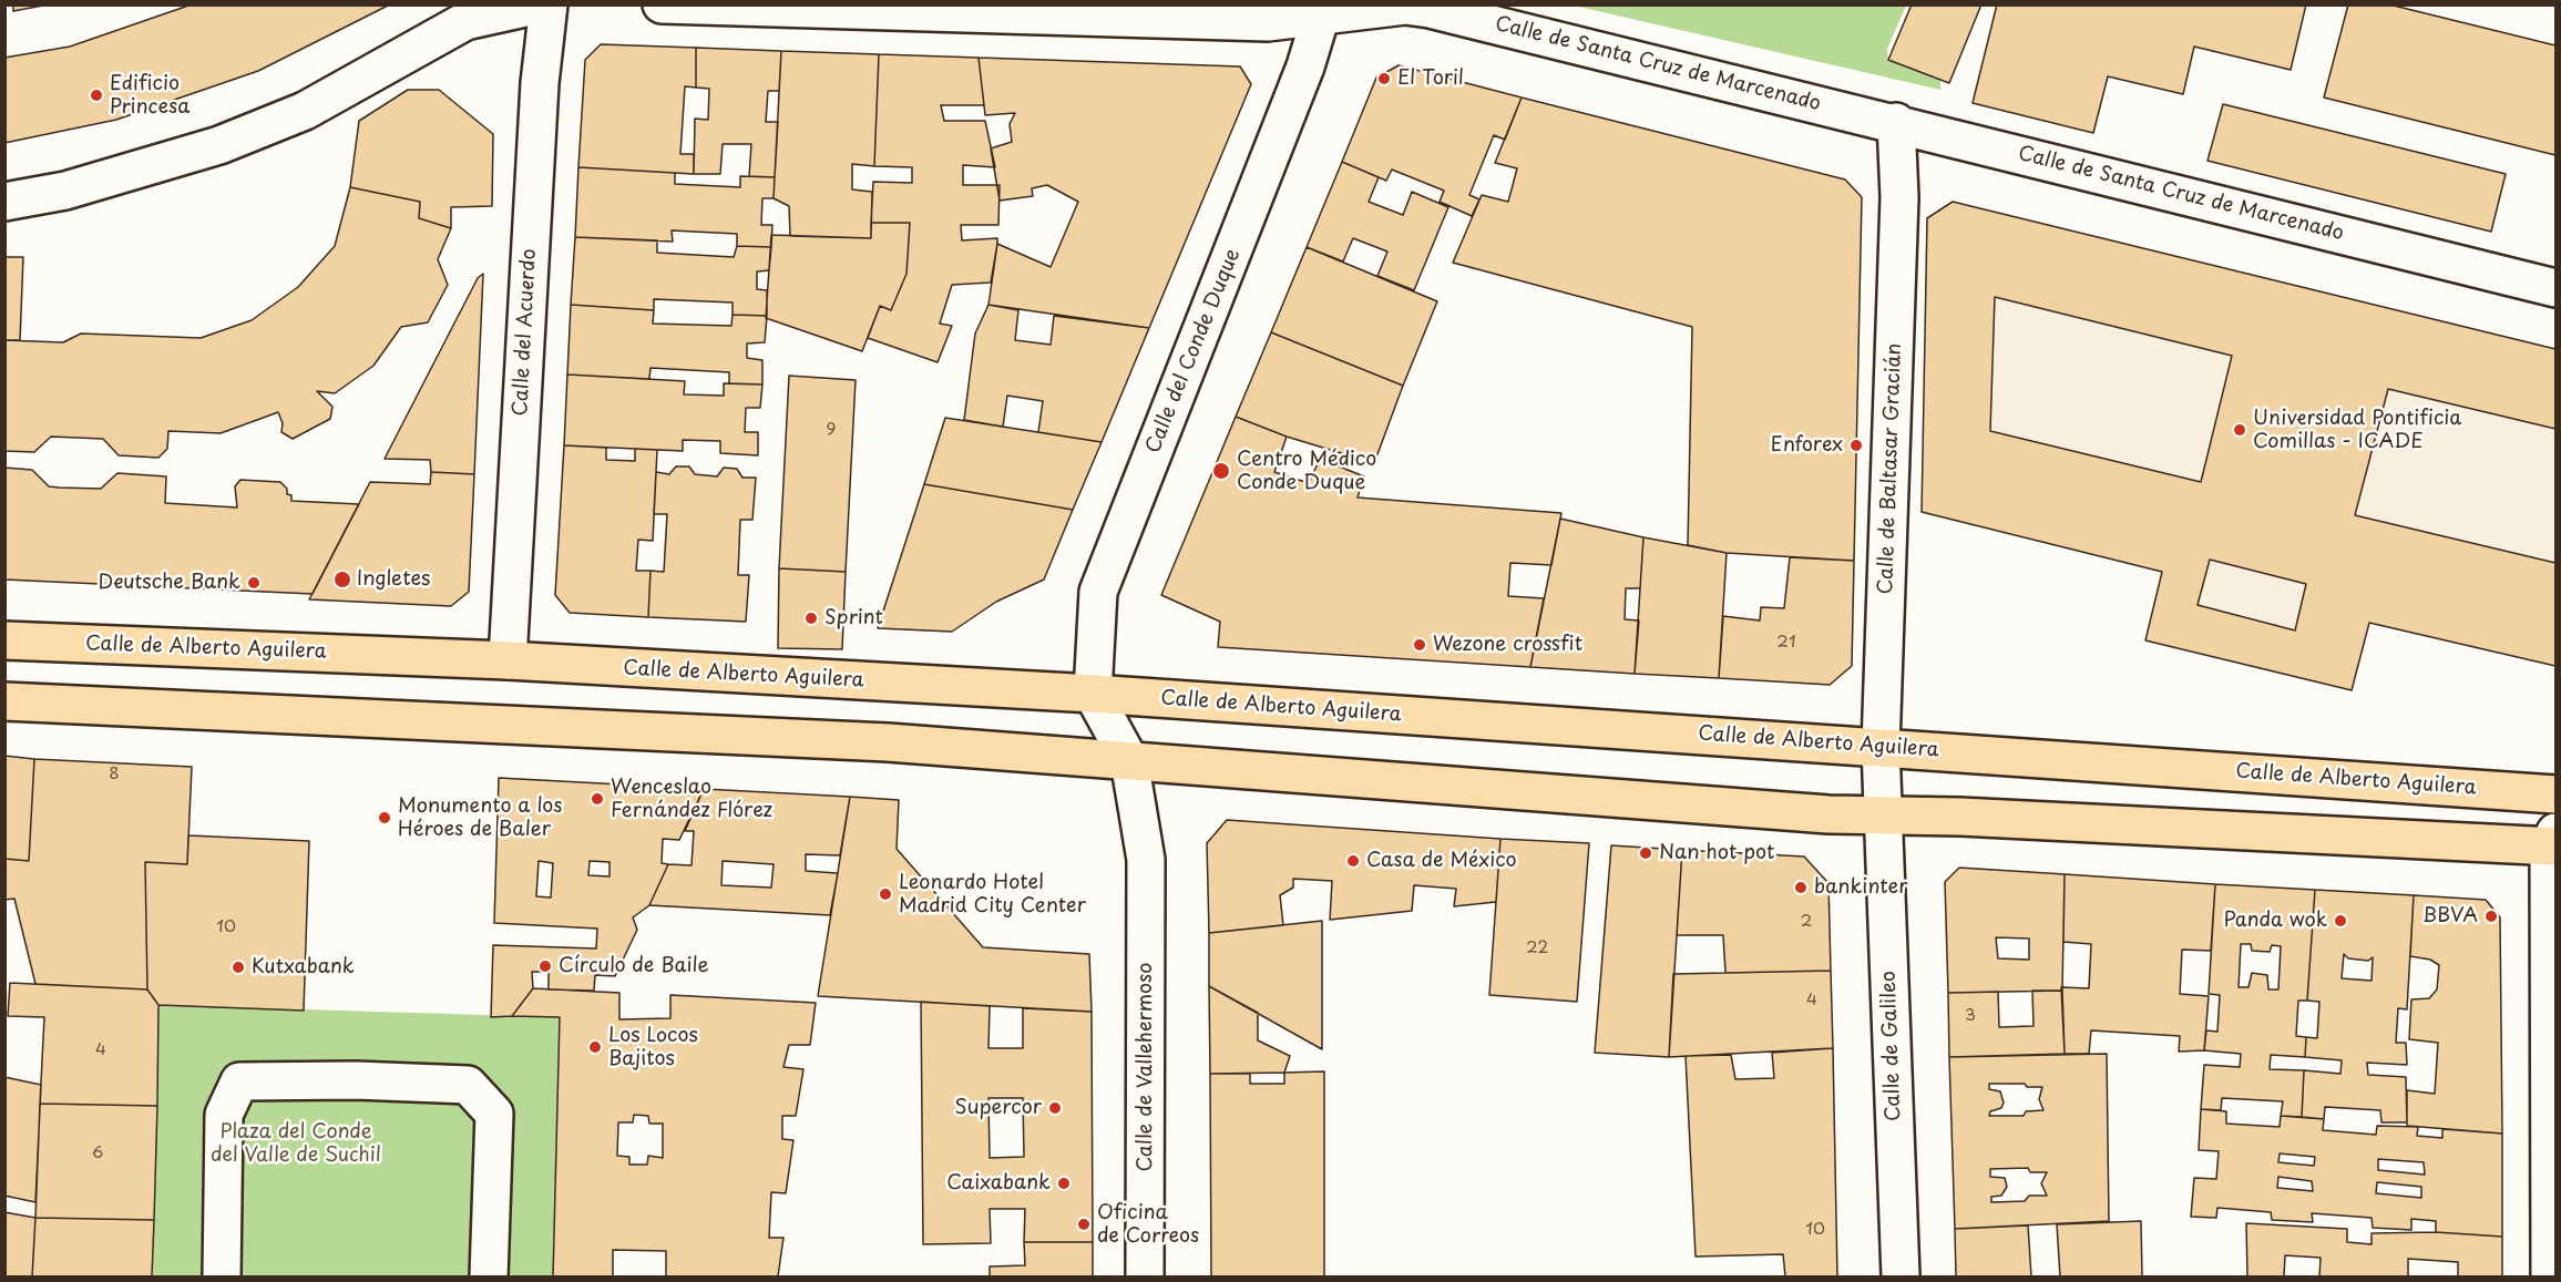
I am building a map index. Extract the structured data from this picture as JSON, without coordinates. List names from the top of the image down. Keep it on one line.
{"streets":{"main road":["Calle de Alberto Aguilera"],"street":["Calle de Santa Cruz de Marcenado","Calle del Acuerdo","Calle del Conde Duque","Calle de Baltasar Gracián","Calle de Galileo","Calle de Vallehermoso"]},"crossings":[["Calle de Santa Cruz de Marcenado","Calle del Conde Duque"],["Calle de Santa Cruz de Marcenado","Calle de Baltasar Gracián"],["Calle del Acuerdo","Calle de Alberto Aguilera"],["Calle del Conde Duque","Calle de Alberto Aguilera"],["Calle del Conde Duque","Calle de Vallehermoso"],["Calle de Baltasar Gracián","Calle de Alberto Aguilera"],["Calle de Baltasar Gracián","Calle de Galileo"],["Calle de Alberto Aguilera","Calle de Vallehermoso"]],"parks":["Plaza del Conde del Valle de Suchil"],"places":["El Toril","Edificio Princesa","Universidad Pontificia Comillas - ICADE","Enforex","Centro Médico Conde Duque","Ingletes","Deutsche Bank","Sprint","Wezone crossfit","Wenceslao Fernández Flórez","Monumento a los Héroes de Baler","Nan hot pot","Casa de México","bankinter","Leonardo Hotel Madrid City Center","BBVA","Panda wok","Círculo de Baile","Kutxabank","Los Locos Bajitos","Supercor","Caixabank","Oficina de Correos"],"house_numbers":["9","21","8","2","10","22","4","3","4","6","10"]}
